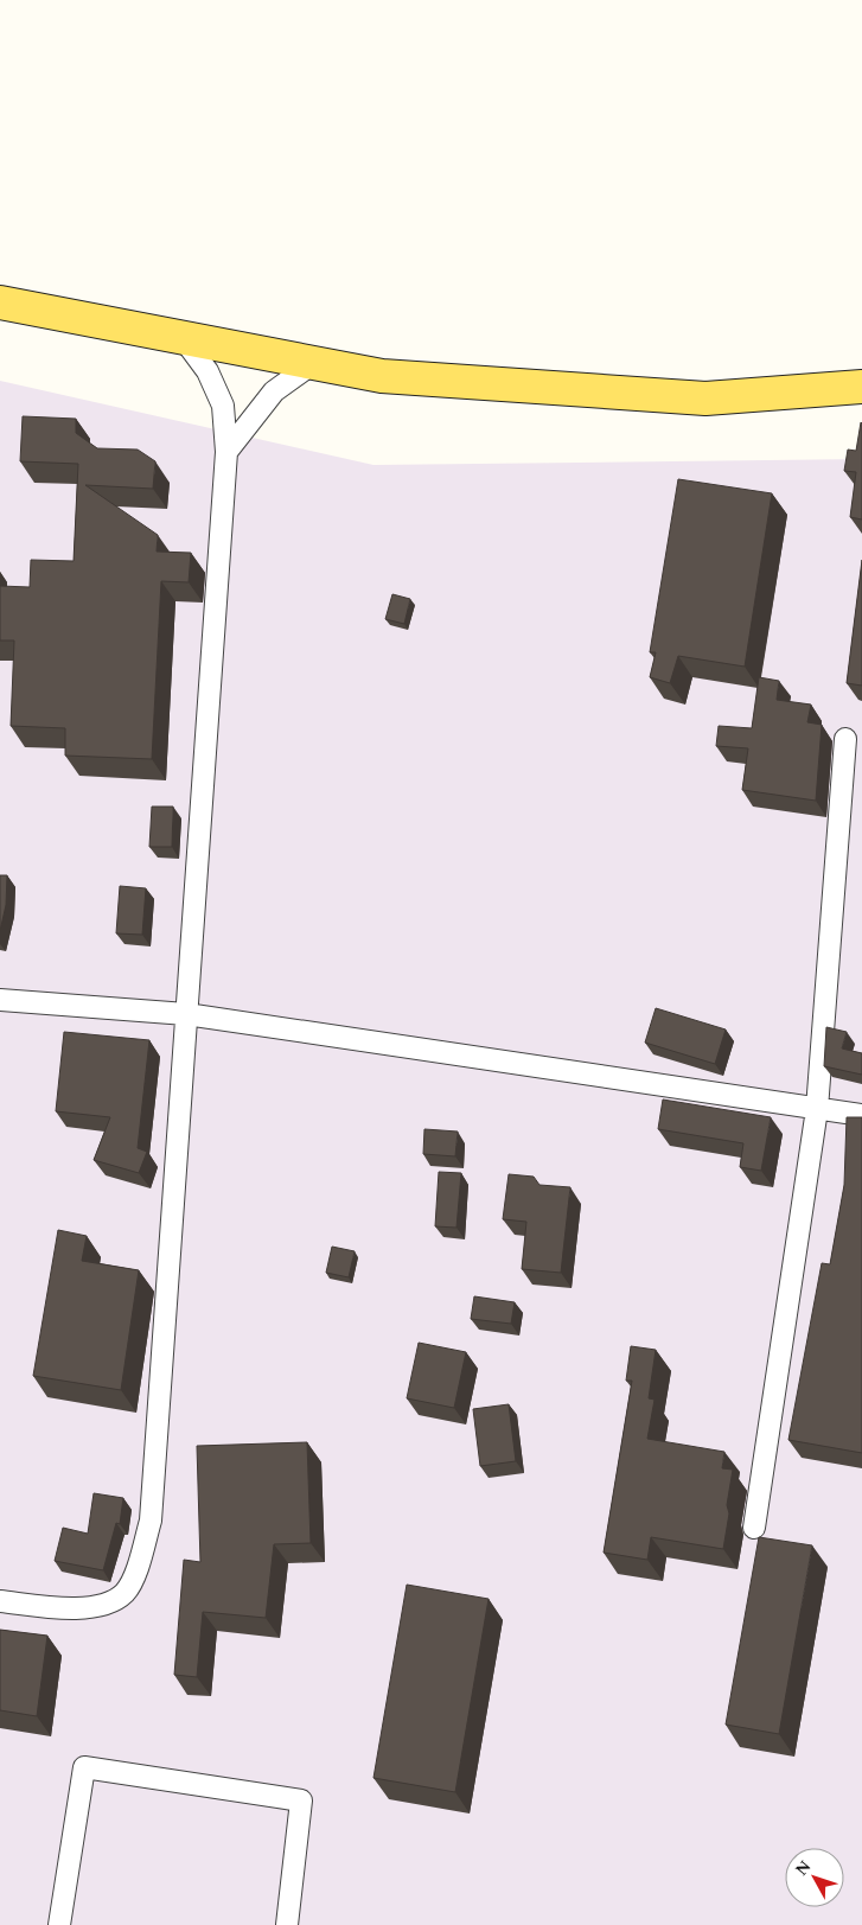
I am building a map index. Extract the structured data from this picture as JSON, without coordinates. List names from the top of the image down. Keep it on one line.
{"north":"top left"}
